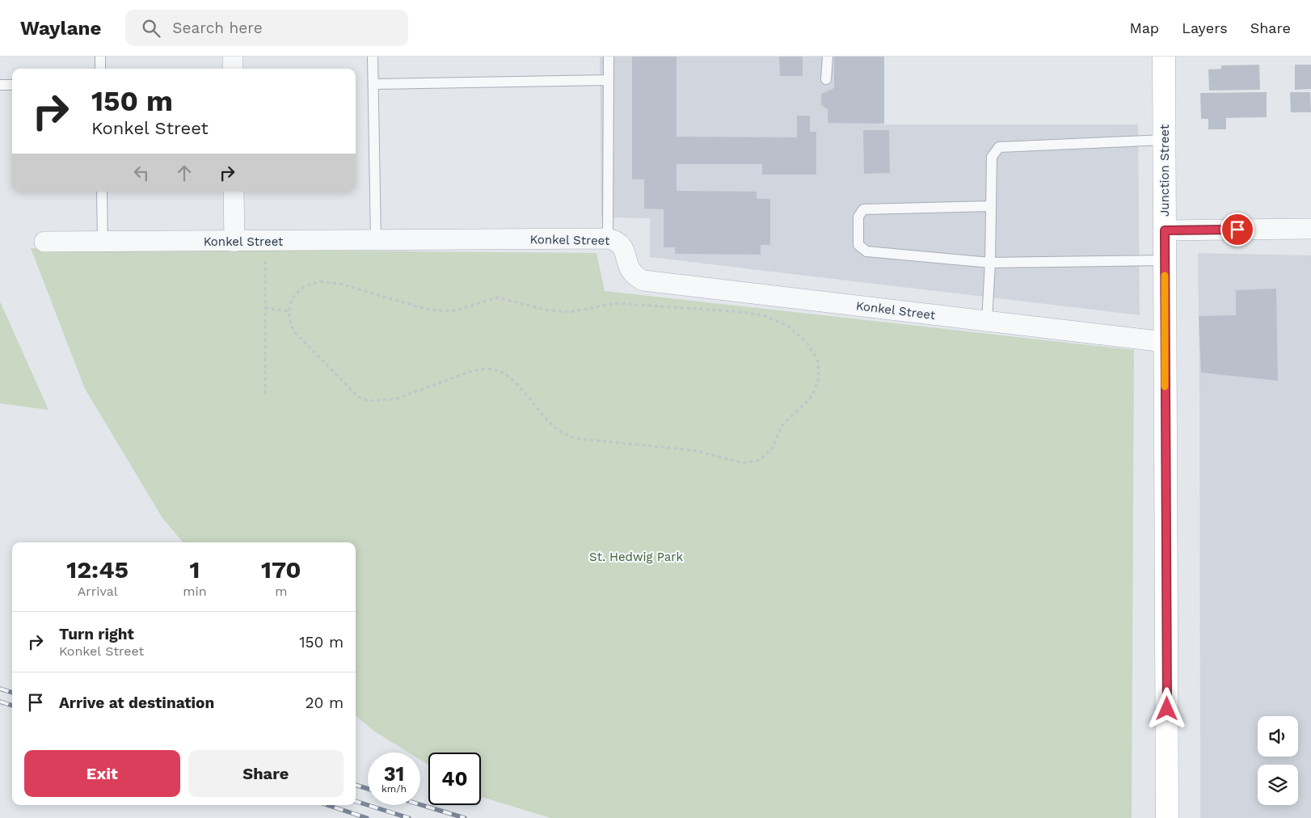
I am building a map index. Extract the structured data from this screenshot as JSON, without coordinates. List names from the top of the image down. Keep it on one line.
{"streets":{"street":["Junction Street","Konkel Street"]},"crossings":[["Junction Street","Konkel Street"]],"parks":["St. Hedwig Park"],"page":{"header":"Waylane","search":"Search here","nav":["Map","Layers","Share"],"turn":["150 m","Konkel Street"],"eta":["12:45","Arrival","1","min","170","m"],"list":[{"name":"Turn right","note":"Konkel Street","value":"150 m"},{"name":"Arrive at destination","value":"20 m"}],"buttons":["Exit","Share"],"speed":"31 km/h","limit":"40"}}
